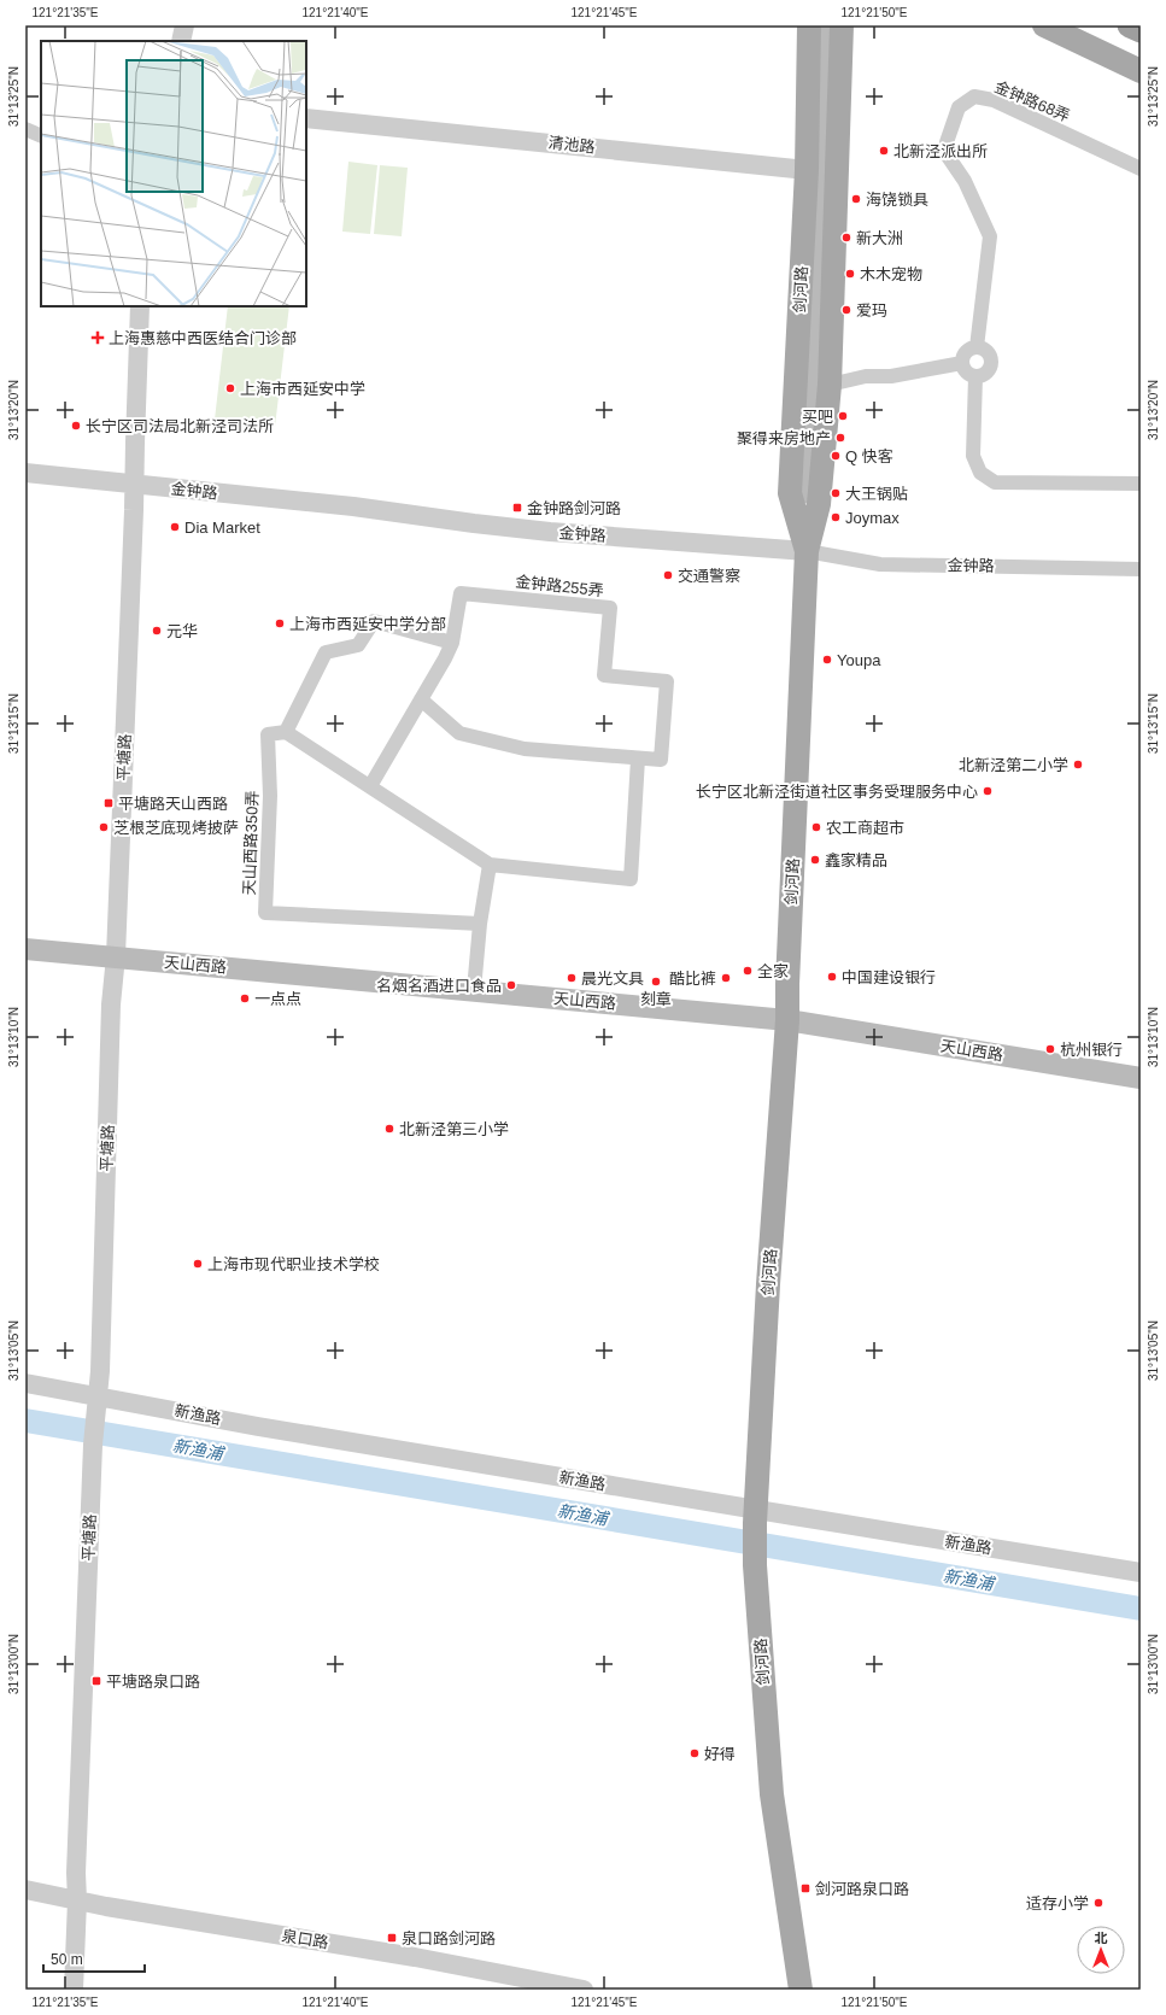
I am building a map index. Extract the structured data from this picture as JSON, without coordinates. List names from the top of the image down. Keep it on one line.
{"streets":{"main road":["剑河路","天山西路"],"street":["金钟路68弄","清池路","金钟路","金钟路255弄","平塘路","天山西路350弄","新渔路","泉口路"]},"crossings":[["清池路","剑河路"],["剑河路","金钟路"],["剑河路","天山西路"],["剑河路","新渔路"],["金钟路","平塘路"],["平塘路","天山西路"],["平塘路","新渔路"],["平塘路","泉口路"]],"water":["新渔浦"],"places":{"other":["北新泾派出所","海饶锁具","新大洲","木木宠物","爱玛","上海市西延安中学","买吧","长宁区司法局北新泾司法所","聚得来房地产","Q 快客","大王锅贴","Joymax","Dia Market","交通警察","上海市西延安中学分部","元华","Youpa","北新泾第二小学","长宁区北新泾街道社区事务受理服务中心","芝根芝底现烤披萨","农工商超市","鑫家精品","全家","中国建设银行","晨光文具","酷比裤","刻章","名烟名酒进口食品","一点点","杭州银行","北新泾第三小学","上海市现代职业技术学校","好得","适存小学"],"health":["上海惠慈中西医结合门诊部"],"transit":["金钟路剑河路","平塘路天山西路","平塘路泉口路","剑河路泉口路","泉口路剑河路"]},"scale_bar":"50 m","north":"top","coordinates":["121°21'35\"E","121°21'40\"E","121°21'45\"E","121°21'50\"E","31°13'25\"N","31°13'20\"N","31°13'15\"N","31°13'10\"N","31°13'05\"N","31°13'00\"N"]}
